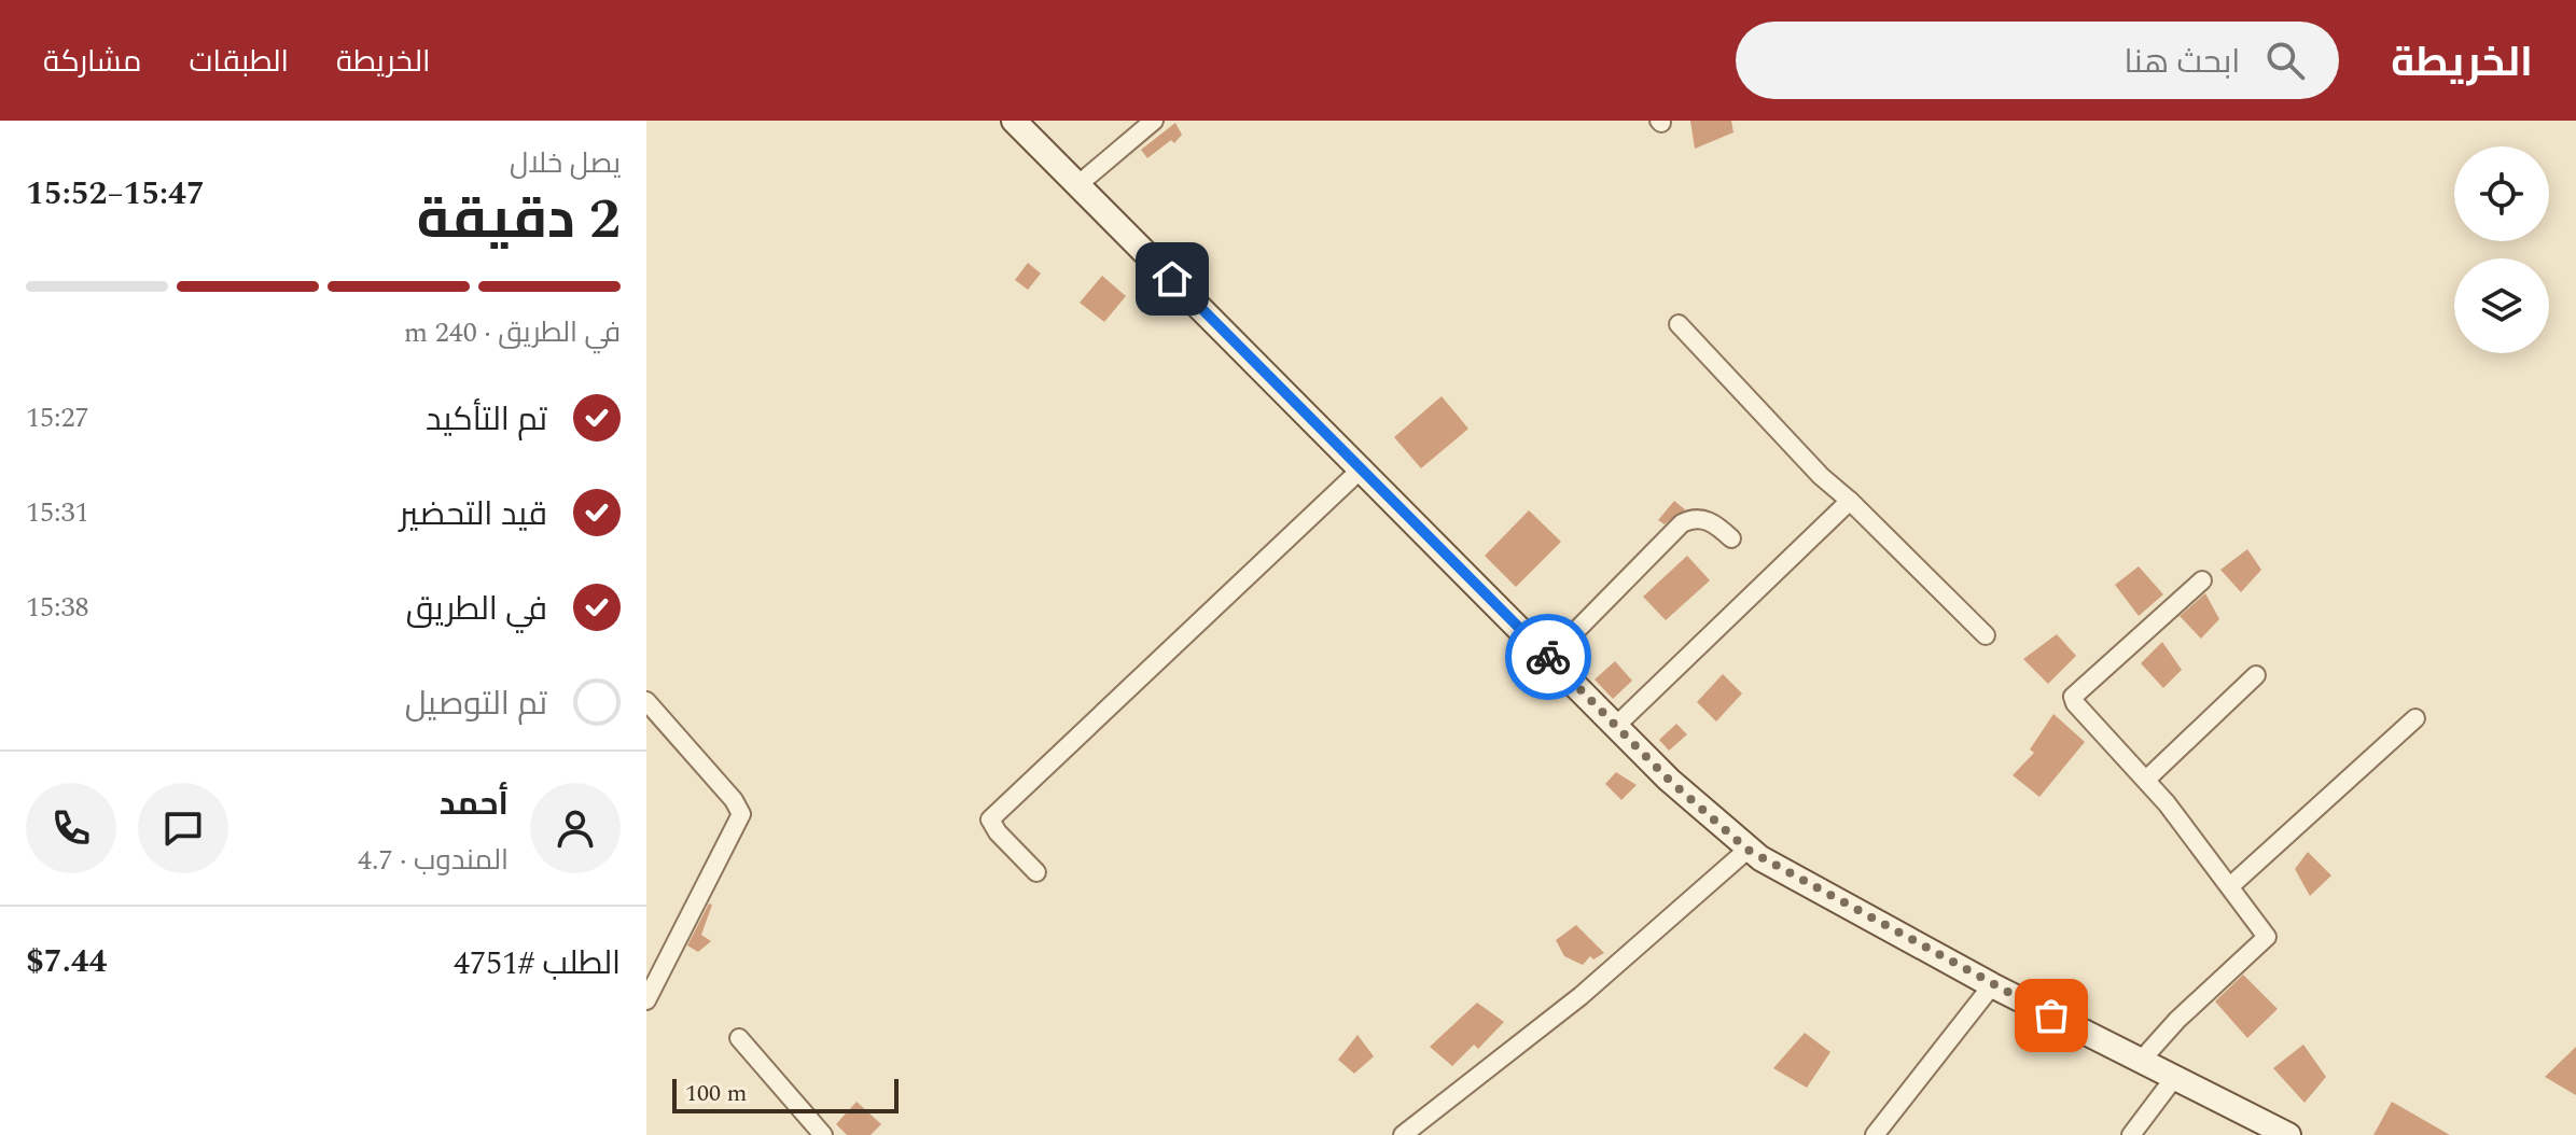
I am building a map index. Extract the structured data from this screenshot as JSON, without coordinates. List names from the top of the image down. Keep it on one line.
{"scale_bar":"100 m","page":{"header":"الخريطة","search":"ابحث هنا","nav":["الخريطة","الطبقات","مشاركة"],"heading":["2 دقيقة","يصل خلال","15:47–15:52"],"panel":["أحمد","المندوب · 4.7","الطلب #4751","$7.44"],"bar":"في الطريق · 240 m","list":[["تم التأكيد","15:27"],["قيد التحضير","15:31"],["في الطريق","15:38"],"تم التوصيل"],"scale":"100 m"}}
